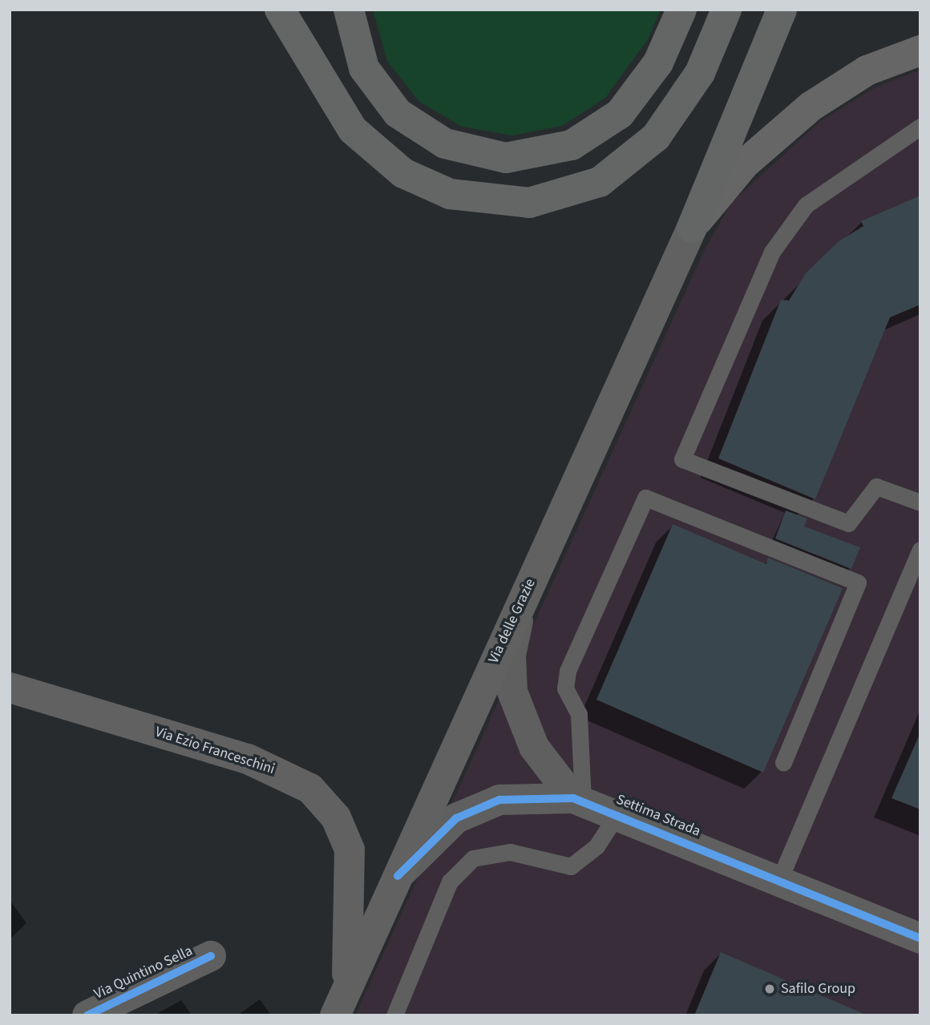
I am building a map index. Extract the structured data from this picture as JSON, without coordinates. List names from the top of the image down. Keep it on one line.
{"streets":{"main road":["Via delle Grazie","Via Ezio Franceschini"],"street":["Settima Strada","Via Quintino Sella"]},"crossings":[["Via delle Grazie","Via Ezio Franceschini"],["Via delle Grazie","Settima Strada"]],"places":["Safilo Group"]}
